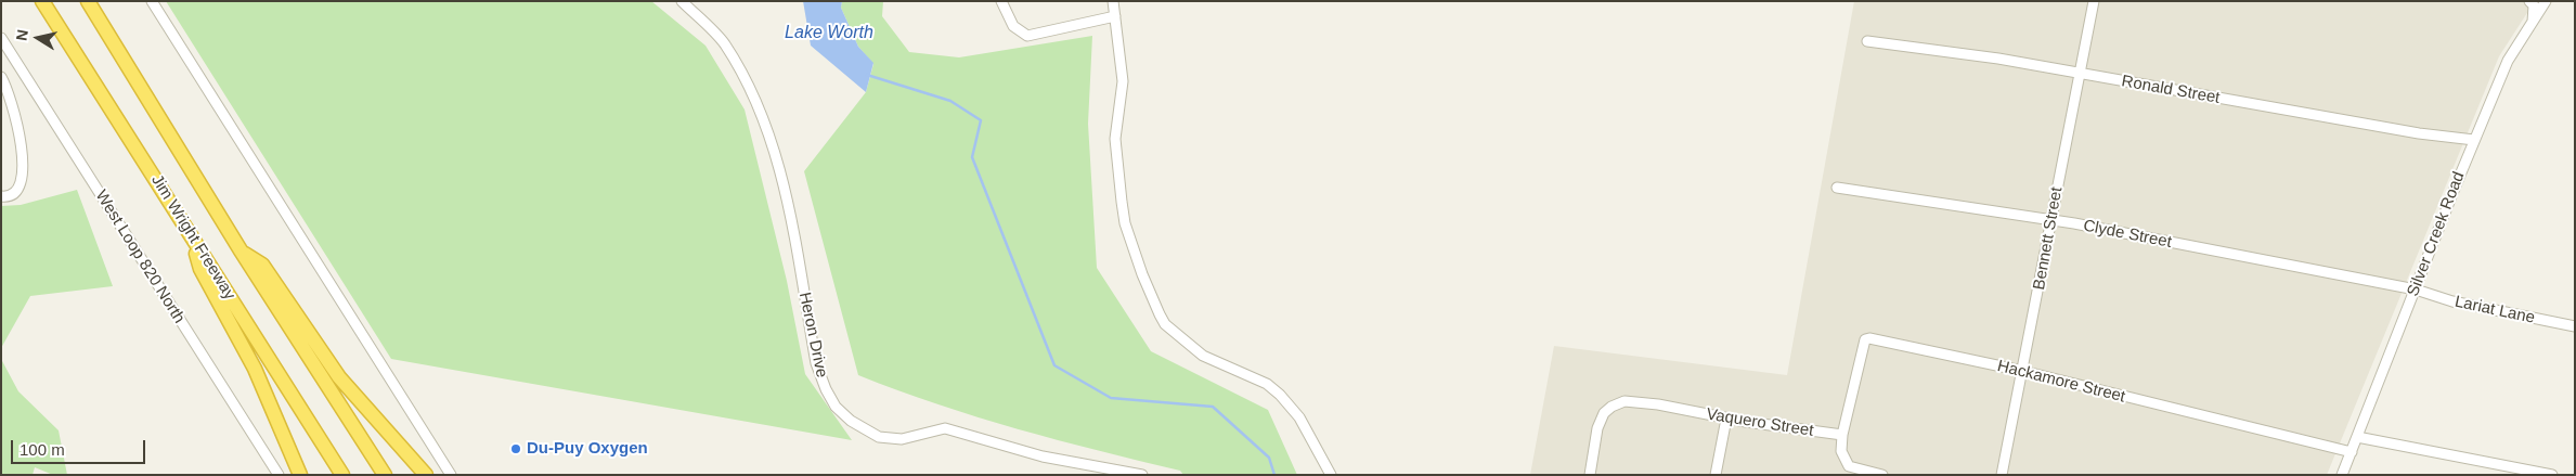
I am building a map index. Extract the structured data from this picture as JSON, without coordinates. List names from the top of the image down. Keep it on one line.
{"streets":{"highway":["Jim Wright Freeway"],"street":["Ronald Street","Clyde Street","Silver Creek Road","Bennett Street","West Loop 820 North","Lariat Lane","Heron Drive","Hackamore Street","Vaquero Street"]},"crossings":[["Ronald Street","Silver Creek Road"],["Ronald Street","Bennett Street"],["Clyde Street","Silver Creek Road"],["Clyde Street","Bennett Street"],["Clyde Street","Lariat Lane"],["Silver Creek Road","Lariat Lane"],["Silver Creek Road","Hackamore Street"],["Bennett Street","Hackamore Street"],["Hackamore Street","Vaquero Street"]],"water":["Lake Worth"],"places":["Du-Puy Oxygen"],"scale_bar":"100 m","north":"left"}
